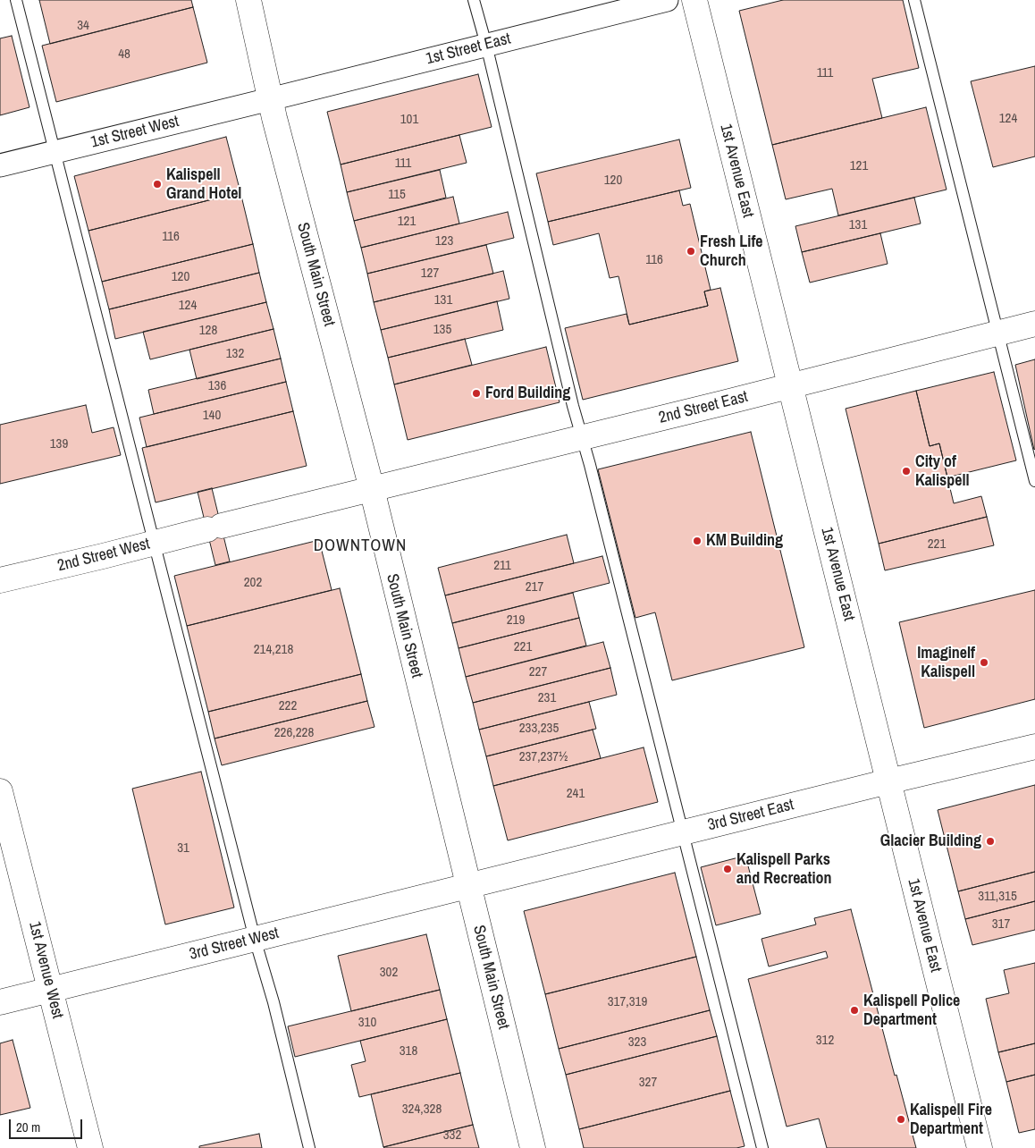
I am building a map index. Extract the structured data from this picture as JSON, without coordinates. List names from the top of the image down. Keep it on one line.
{"streets":{"street":["1st Street East","1st Street West","1st Avenue East","South Main Street","2nd Street East","2nd Street West","3rd Street East","3rd Street West","1st Avenue West"]},"crossings":[["1st Street East","1st Street West"],["1st Street East","South Main Street"],["1st Street West","South Main Street"],["1st Avenue East","2nd Street East"],["1st Avenue East","3rd Street East"],["South Main Street","2nd Street East"],["South Main Street","2nd Street West"],["South Main Street","3rd Street East"],["South Main Street","3rd Street West"],["2nd Street East","2nd Street West"],["3rd Street East","3rd Street West"],["3rd Street West","1st Avenue West"]],"districts":["DOWNTOWN"],"places":["Kalispell Grand Hotel","Fresh Life Church","Ford Building","City of Kalispell","KM Building","ImagineIf Kalispell","Glacier Building","Kalispell Parks and Recreation","Kalispell Police Department","Kalispell Fire Department"],"house_numbers":["34","48","111","124","101","111","121","120","115","121","131","116","123","116","127","120","131","124","135","128","132","136","140","139","221","211","202","217","219","221","214,218","227","231","222","233,235","226,228","237,237½","241","31","311,315","317","302","317,319","310","312","323","318","327","324,328","332"],"scale_bar":"20 m"}
